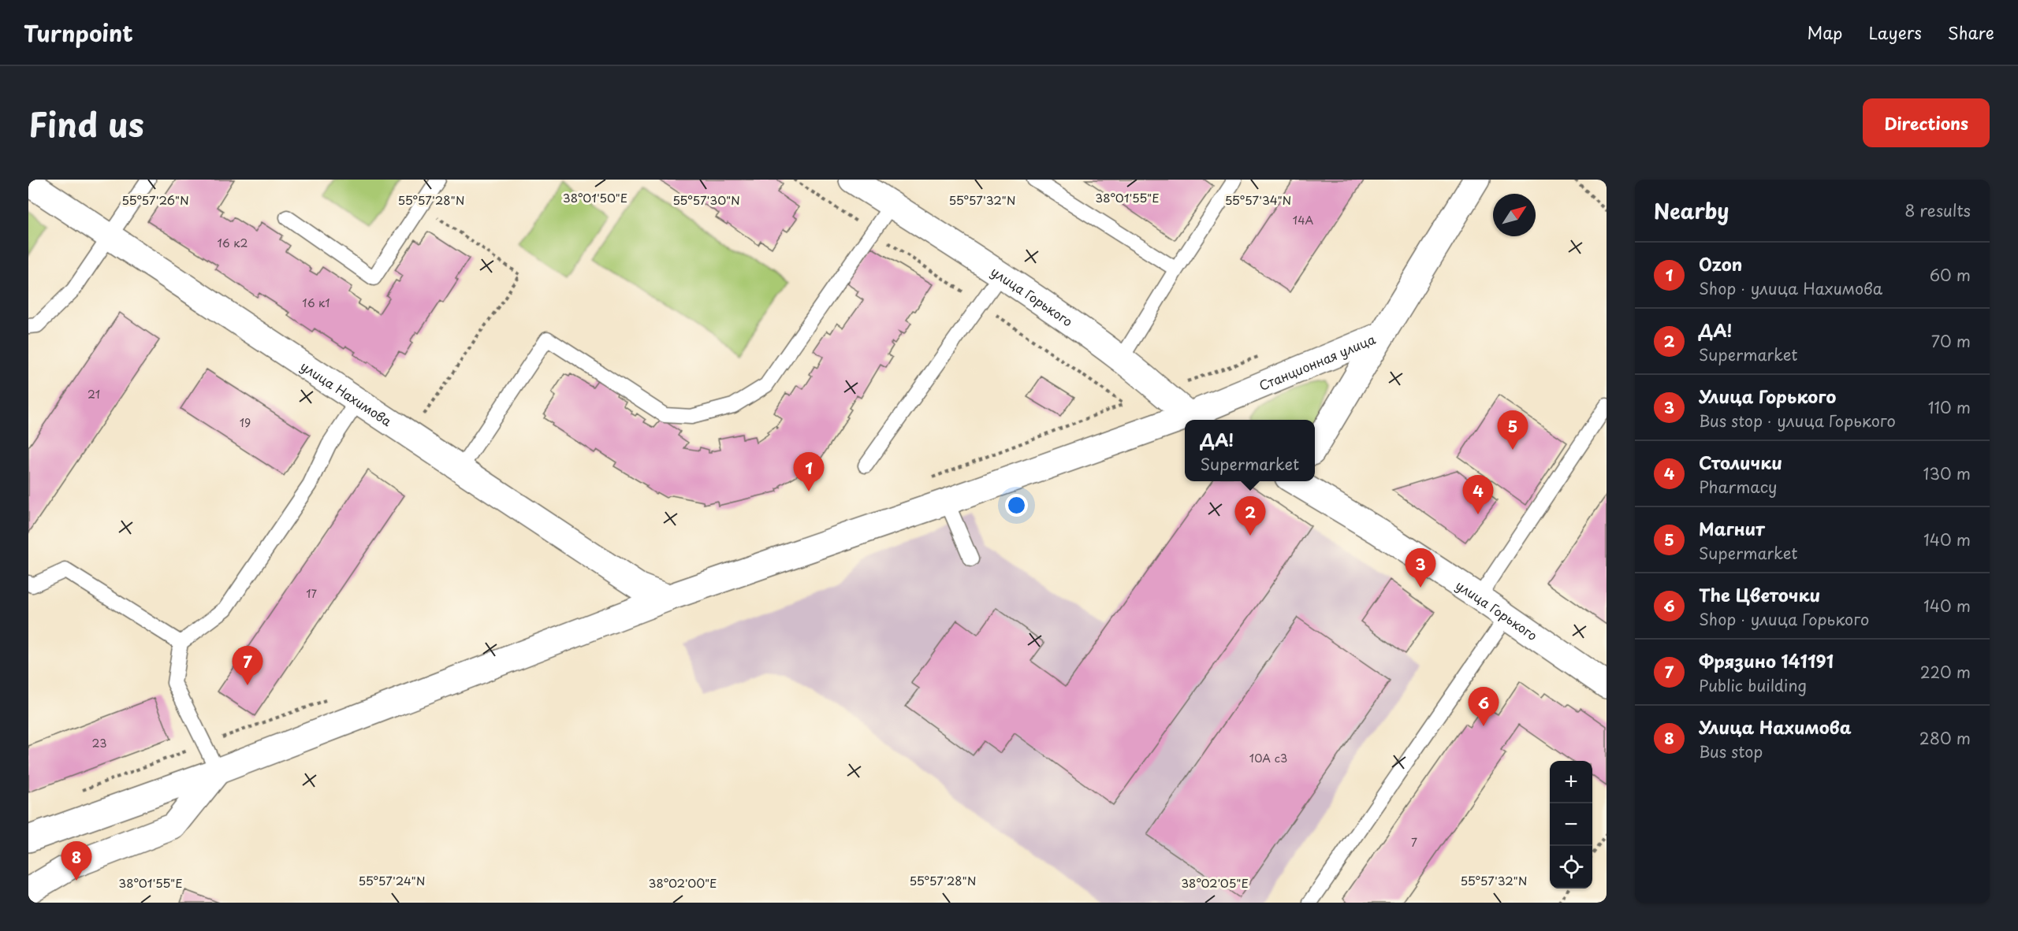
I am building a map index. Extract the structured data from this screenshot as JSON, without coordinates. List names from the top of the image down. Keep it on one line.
{"streets":{"street":["улица Горького","Станционная улица","улица Нахимова"]},"crossings":[["улица Горького","Станционная улица"],["Станционная улица","улица Нахимова"]],"house_numbers":["14А","16 к2","16 к1","21","19","17","23","10А с3","7"],"north":"top right","page":{"header":"Turnpoint","nav":["Map","Layers","Share"],"title":"Find us","buttons":"Directions","heading":["Nearby","8 results"],"list":[{"mark":"1","name":"Ozon","note":"Shop · улица Нахимова","value":"60 m"},{"mark":"2","name":"ДА!","note":"Supermarket","value":"70 m"},{"mark":"3","name":"Улица Горького","note":"Bus stop · улица Горького","value":"110 m"},{"mark":"4","name":"Столички","note":"Pharmacy","value":"130 m"},{"mark":"5","name":"Магнит","note":"Supermarket","value":"140 m"},{"mark":"6","name":"The Цветочки","note":"Shop · улица Горького","value":"140 m"},{"mark":"7","name":"Фрязино 141191","note":"Public building","value":"220 m"},{"mark":"8","name":"Улица Нахимова","note":"Bus stop","value":"280 m"}],"pins":["5","1","4","2","3","7","6","8"],"popup":["ДА!","Supermarket"],"map_buttons":["+","−"]},"coordinates":["38°01'55\"E","38°01'50\"E","55°57'26\"N","55°57'28\"N","55°57'30\"N","55°57'34\"N","55°57'32\"N","55°57'24\"N","38°02'00\"E","38°02'05\"E"]}
